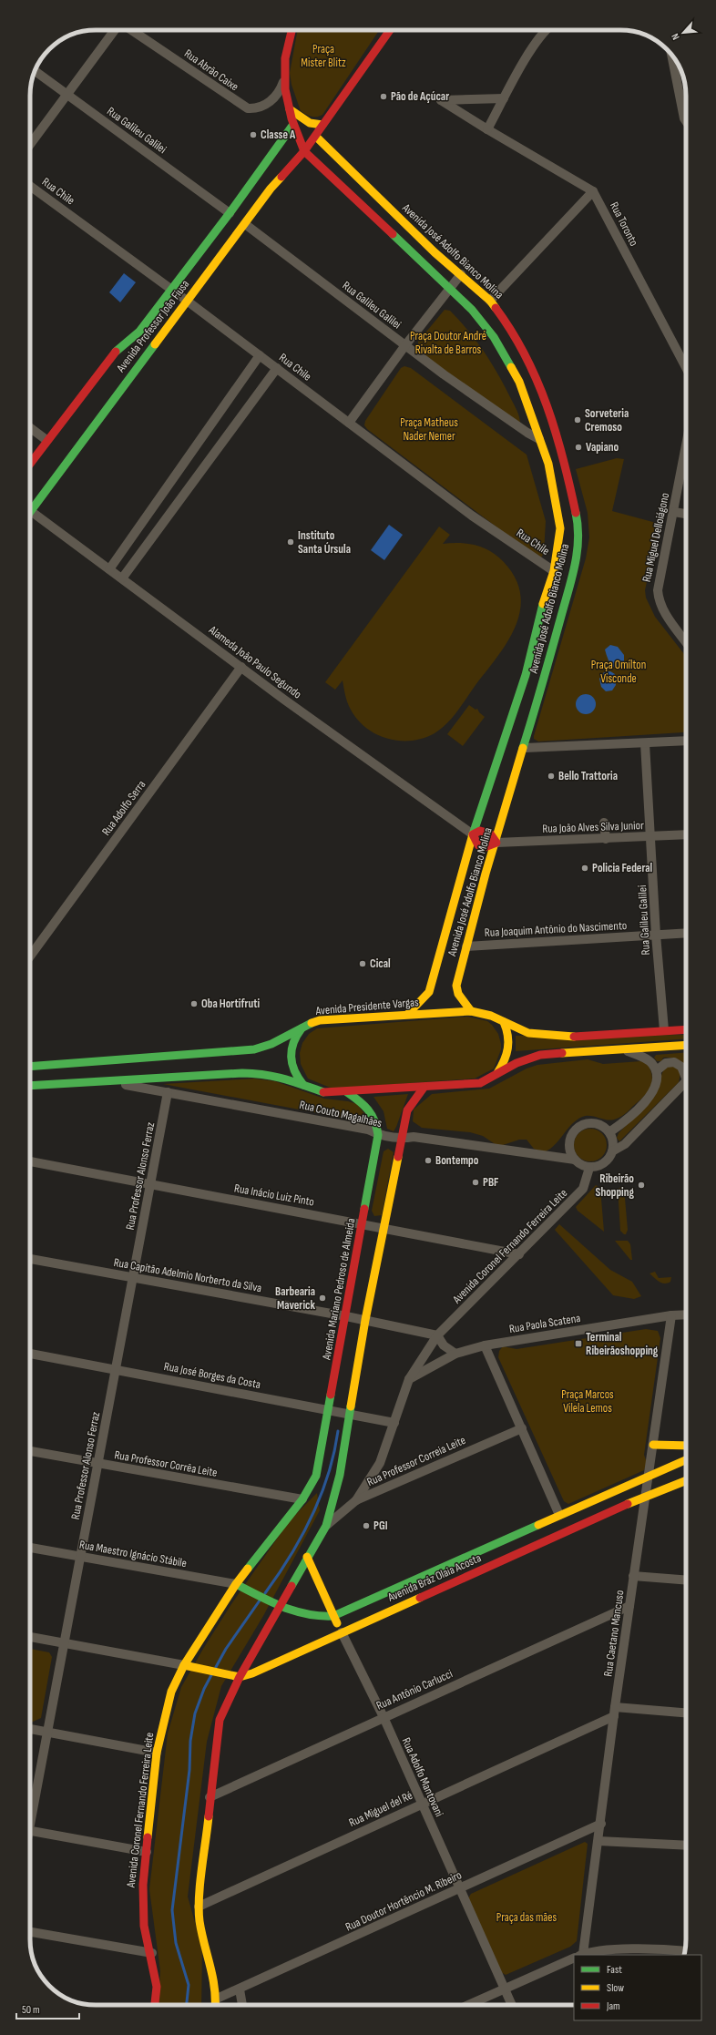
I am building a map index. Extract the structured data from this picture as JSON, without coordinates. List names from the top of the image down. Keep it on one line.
{"streets":{"main road":["Avenida José Adolfo Bianco Molina","Avenida Professor João Fiusa","Avenida Presidente Vargas","Avenida Coronel Fernando Ferreira Leite","Avenida Mariano Pedroso de Almeida","Avenida Bráz Olaia Acosta","Rua Adolfo Mantovani"],"street":["Rua Abrão Caixe","Rua Galileu Galilei","Rua Chile","Rua Toronto","Rua Miguel Delloiágono","Alameda João Paulo Segundo","Rua Adolfo Serra","Rua João Alves Silva Junior","Rua Joaquim Antônio do Nascimento","Rua Couto Magalhães","Rua Professor Alonso Ferraz","Rua Inácio Luiz Pinto","Rua Capitão Adelmio Norberto da Silva","Rua Paola Scatena","Rua José Borges da Costa","Rua Professor Correia Leite","Rua Professor Corrêa Leite","Rua Maestro Ignácio Stábile","Rua Caetano Mancuso","Rua Antônio Carlucci","Rua Miguel del Ré","Rua Doutor Hortêncio M. Ribeiro"]},"crossings":[["Rua Galileu Galilei","Avenida José Adolfo Bianco Molina"],["Rua Galileu Galilei","Avenida Professor João Fiusa"],["Rua Galileu Galilei","Rua João Alves Silva Junior"],["Rua Galileu Galilei","Rua Joaquim Antônio do Nascimento"],["Rua Galileu Galilei","Avenida Presidente Vargas"],["Rua Chile","Avenida José Adolfo Bianco Molina"],["Rua Chile","Avenida Professor João Fiusa"],["Avenida José Adolfo Bianco Molina","Avenida Professor João Fiusa"],["Avenida José Adolfo Bianco Molina","Alameda João Paulo Segundo"],["Avenida José Adolfo Bianco Molina","Rua João Alves Silva Junior"],["Avenida José Adolfo Bianco Molina","Rua Joaquim Antônio do Nascimento"],["Avenida José Adolfo Bianco Molina","Avenida Presidente Vargas"],["Alameda João Paulo Segundo","Rua Adolfo Serra"],["Alameda João Paulo Segundo","Rua João Alves Silva Junior"],["Rua Couto Magalhães","Rua Professor Alonso Ferraz"],["Rua Couto Magalhães","Avenida Coronel Fernando Ferreira Leite"],["Rua Couto Magalhães","Avenida Mariano Pedroso de Almeida"],["Rua Professor Alonso Ferraz","Rua Inácio Luiz Pinto"],["Rua Professor Alonso Ferraz","Rua Capitão Adelmio Norberto da Silva"],["Rua Professor Alonso Ferraz","Rua José Borges da Costa"],["Rua Professor Alonso Ferraz","Rua Professor Corrêa Leite"],["Rua Professor Alonso Ferraz","Rua Maestro Ignácio Stábile"],["Rua Inácio Luiz Pinto","Avenida Coronel Fernando Ferreira Leite"],["Rua Inácio Luiz Pinto","Avenida Mariano Pedroso de Almeida"],["Avenida Coronel Fernando Ferreira Leite","Rua Capitão Adelmio Norberto da Silva"],["Avenida Coronel Fernando Ferreira Leite","Avenida Mariano Pedroso de Almeida"],["Avenida Coronel Fernando Ferreira Leite","Rua Paola Scatena"],["Avenida Coronel Fernando Ferreira Leite","Rua José Borges da Costa"],["Avenida Coronel Fernando Ferreira Leite","Rua Professor Correia Leite"],["Avenida Coronel Fernando Ferreira Leite","Rua Professor Corrêa Leite"],["Avenida Coronel Fernando Ferreira Leite","Rua Maestro Ignácio Stábile"],["Avenida Coronel Fernando Ferreira Leite","Avenida Bráz Olaia Acosta"],["Rua Capitão Adelmio Norberto da Silva","Avenida Mariano Pedroso de Almeida"],["Avenida Mariano Pedroso de Almeida","Rua José Borges da Costa"],["Avenida Mariano Pedroso de Almeida","Rua Professor Corrêa Leite"],["Rua Paola Scatena","Rua Caetano Mancuso"],["Rua Maestro Ignácio Stábile","Avenida Bráz Olaia Acosta"],["Avenida Bráz Olaia Acosta","Rua Caetano Mancuso"],["Avenida Bráz Olaia Acosta","Rua Adolfo Mantovani"],["Rua Caetano Mancuso","Rua Antônio Carlucci"],["Rua Caetano Mancuso","Rua Miguel del Ré"],["Rua Caetano Mancuso","Rua Doutor Hortêncio M. Ribeiro"],["Rua Antônio Carlucci","Rua Adolfo Mantovani"],["Rua Adolfo Mantovani","Rua Miguel del Ré"],["Rua Adolfo Mantovani","Rua Doutor Hortêncio M. Ribeiro"]],"parks":["Praça Mister Blitz","Praça Doutor André Rivalta de Barros","Praça Matheus Nader Nemer","Praça Omílton Visconde","Praça Marcos Vilela Lemos","Praça das mães"],"places":{"other":["Pão de Açúcar","Classe A","Sorveteria Cremoso","Vapiano","Instituto Santa Úrsula","Bello Trattoria","Policia Federal","Cical","Oba Hortifruti","Bontempo","PBF","Ribeirão Shopping","Barbearia Maverick","PGI"],"transit":["Terminal Ribeirãoshopping"]},"legend":["Fast","Slow","Jam"],"scale_bar":"50 m","north":"bottom left"}
